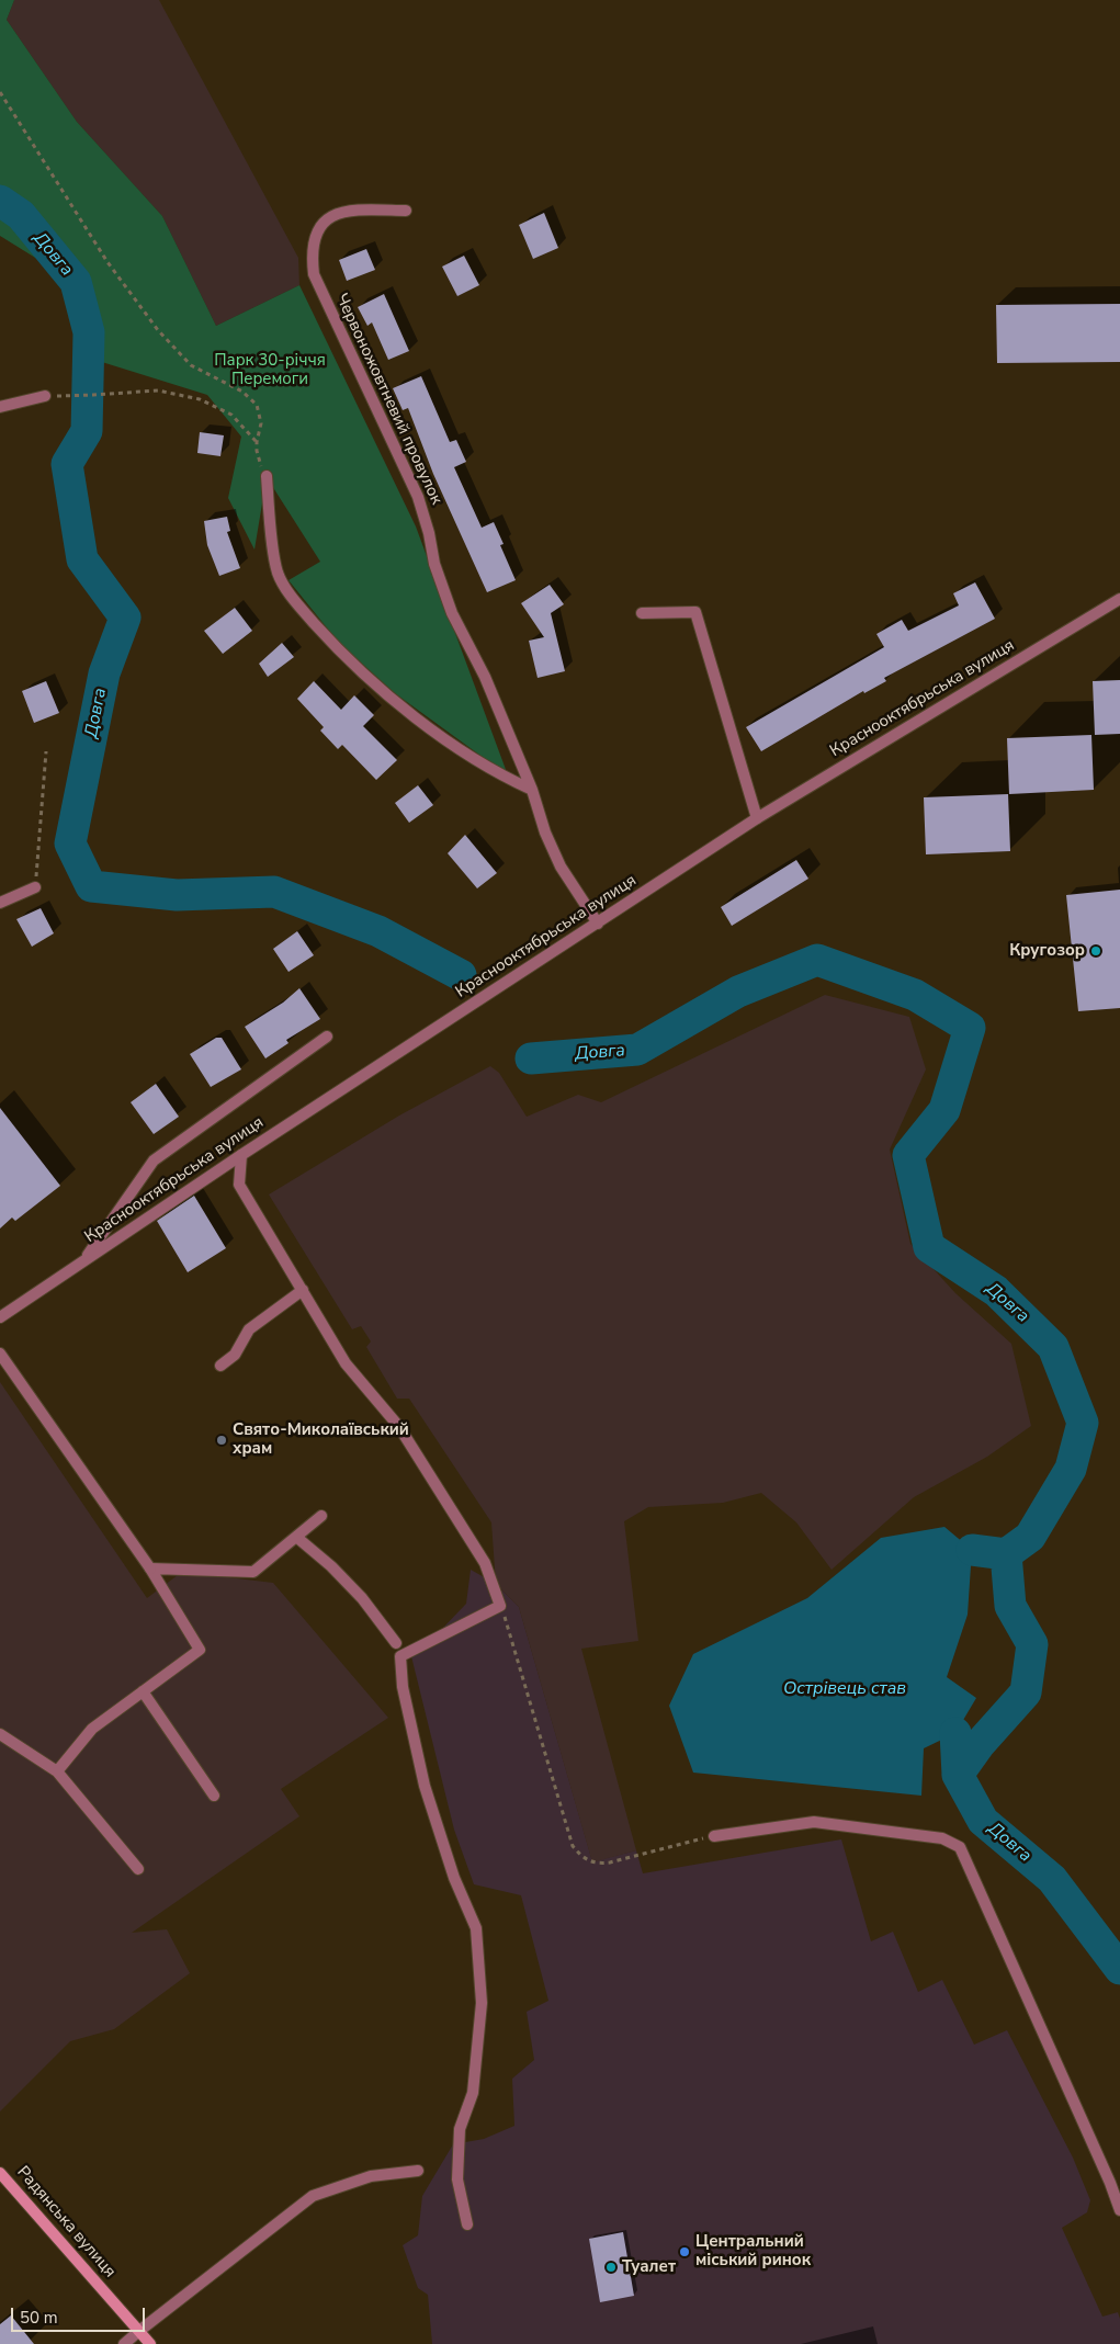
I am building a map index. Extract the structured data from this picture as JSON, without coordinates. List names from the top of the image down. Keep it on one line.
{"streets":{"street":["Червоножовтневий провулок","Краснооктябрьська вулиця","Радянська вулиця"]},"crossings":[["Червоножовтневий провулок","Краснооктябрьська вулиця"]],"water":["Довга","Острівець став"],"parks":["Парк 30-річчя Перемоги"],"places":["Кругозор","Свято-Миколаївський храм","Центральний міський ринок","Туалет"],"scale_bar":"50 m"}
